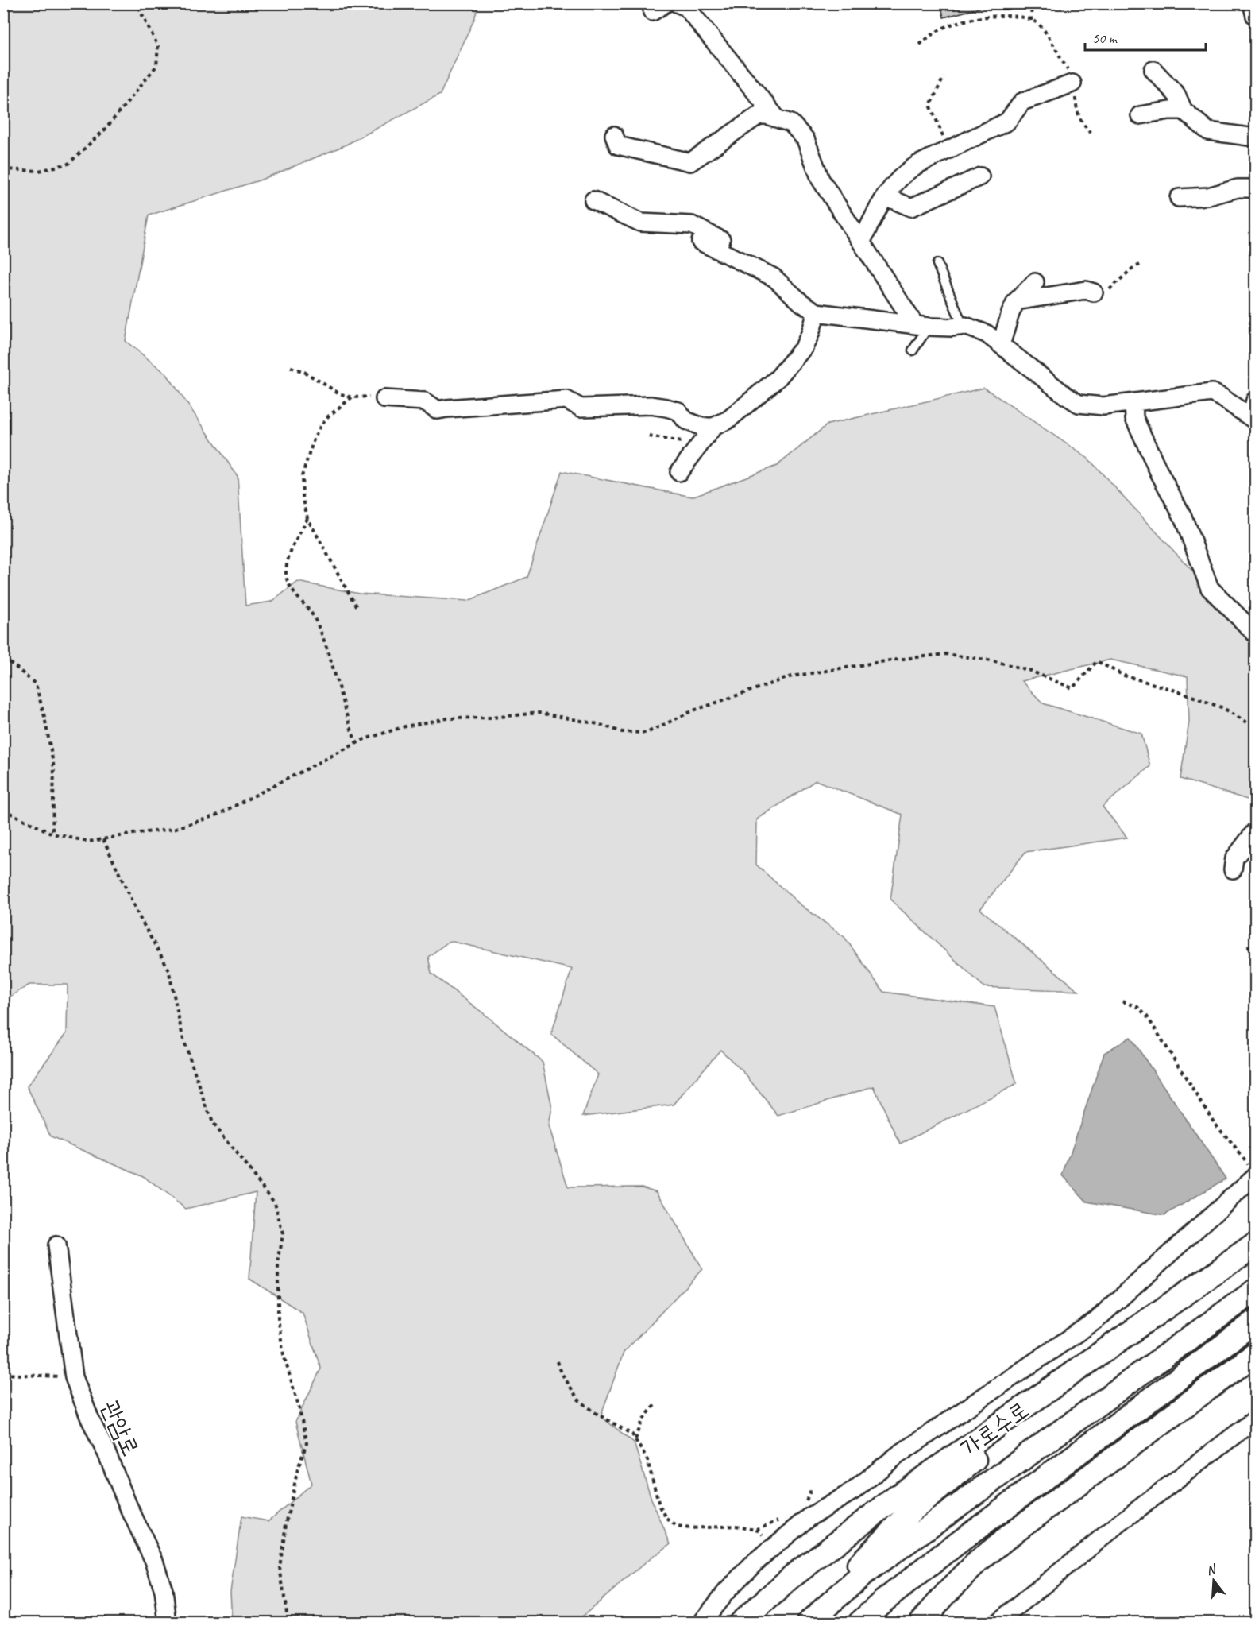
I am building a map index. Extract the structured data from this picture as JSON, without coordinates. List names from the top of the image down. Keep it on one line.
{"streets":{"main road":["가로수로"],"street":["관암로"]},"scale_bar":"50 m","north":"top"}
